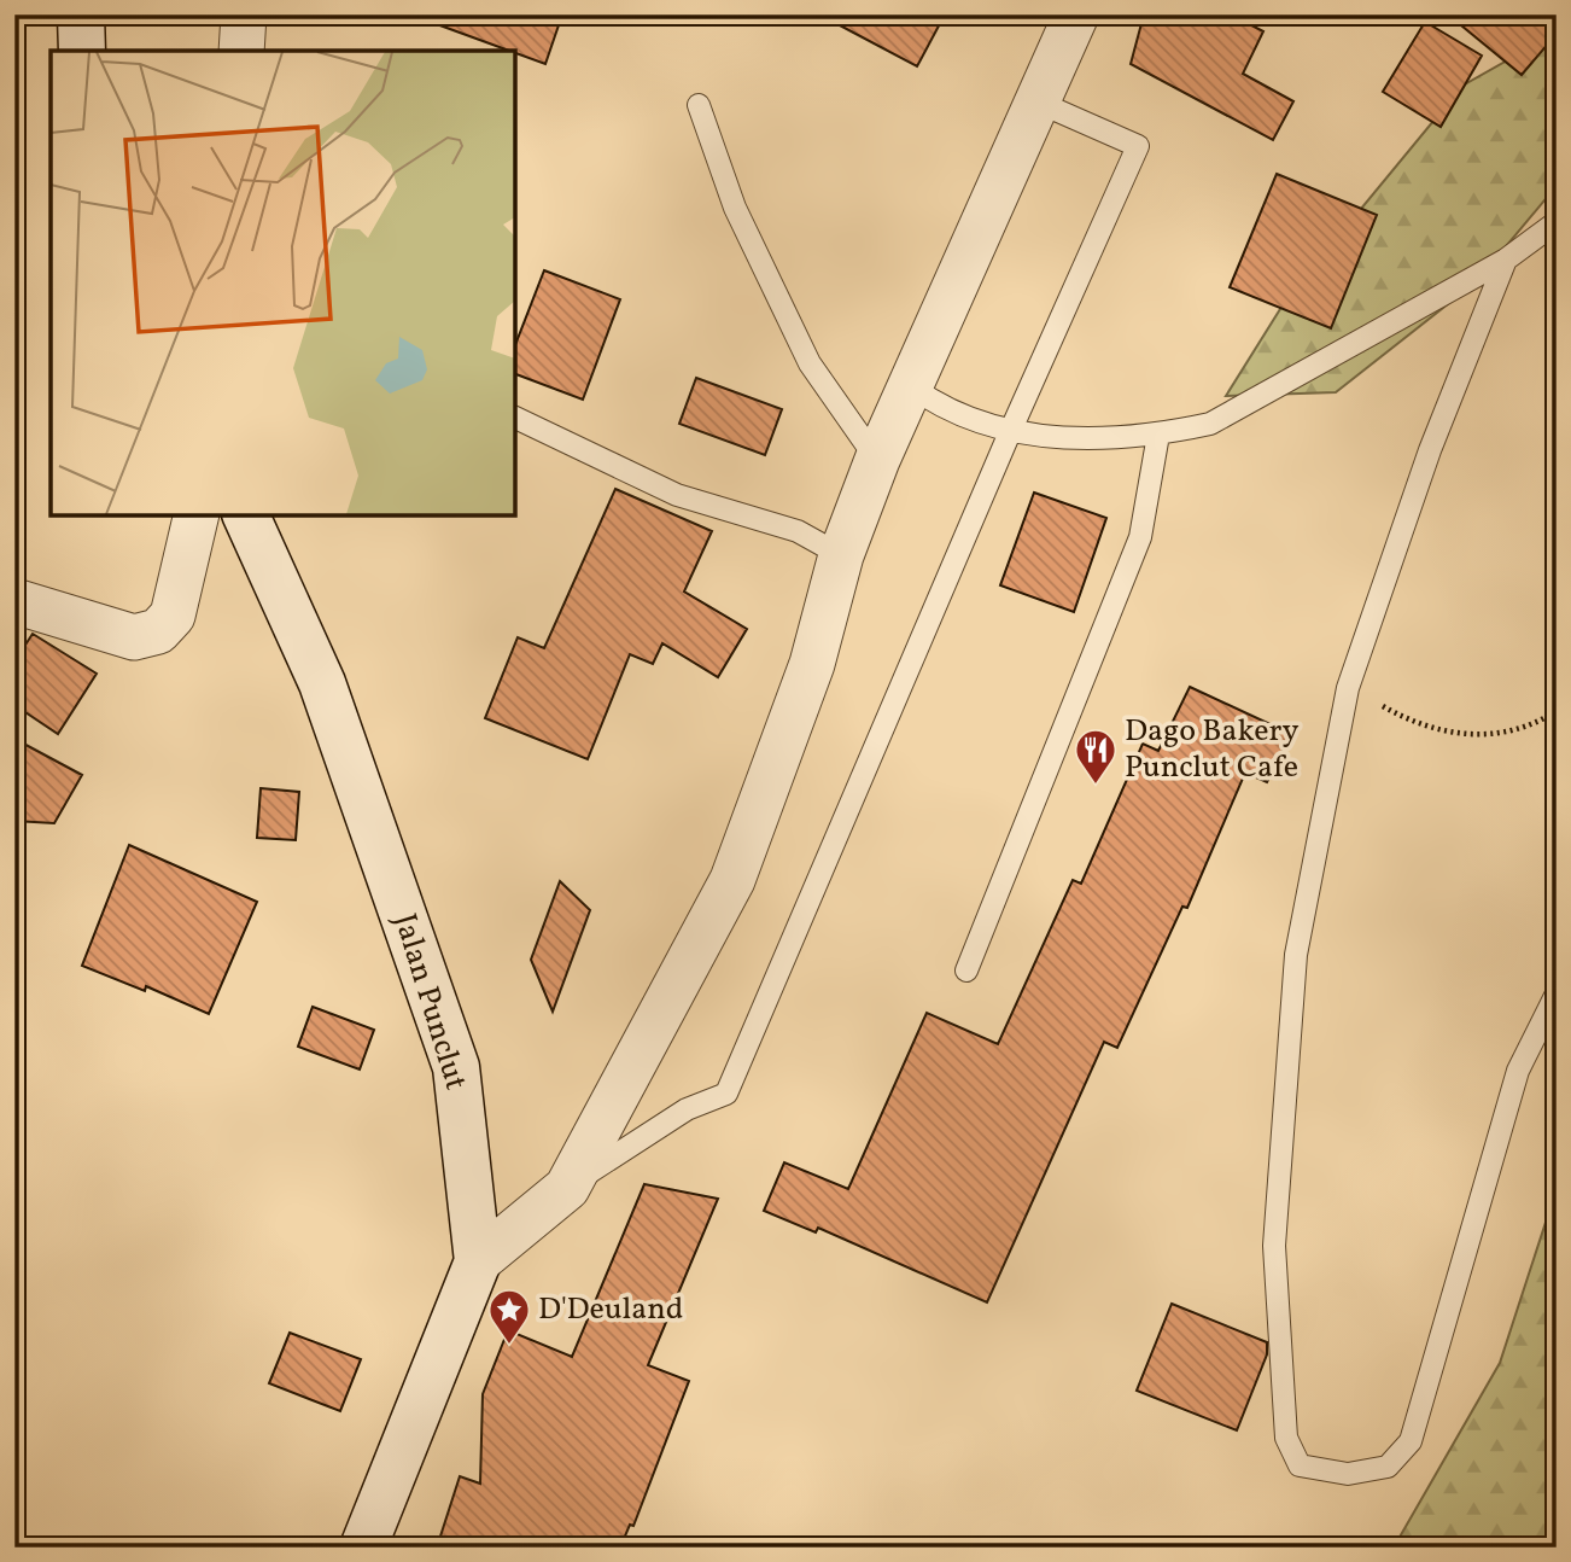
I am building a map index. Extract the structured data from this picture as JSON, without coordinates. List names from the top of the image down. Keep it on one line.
{"streets":{"main road":["Jalan Punclut"]},"places":{"restaurant":["Dago Bakery Punclut Cafe"],"place":["D'Deuland"]}}
